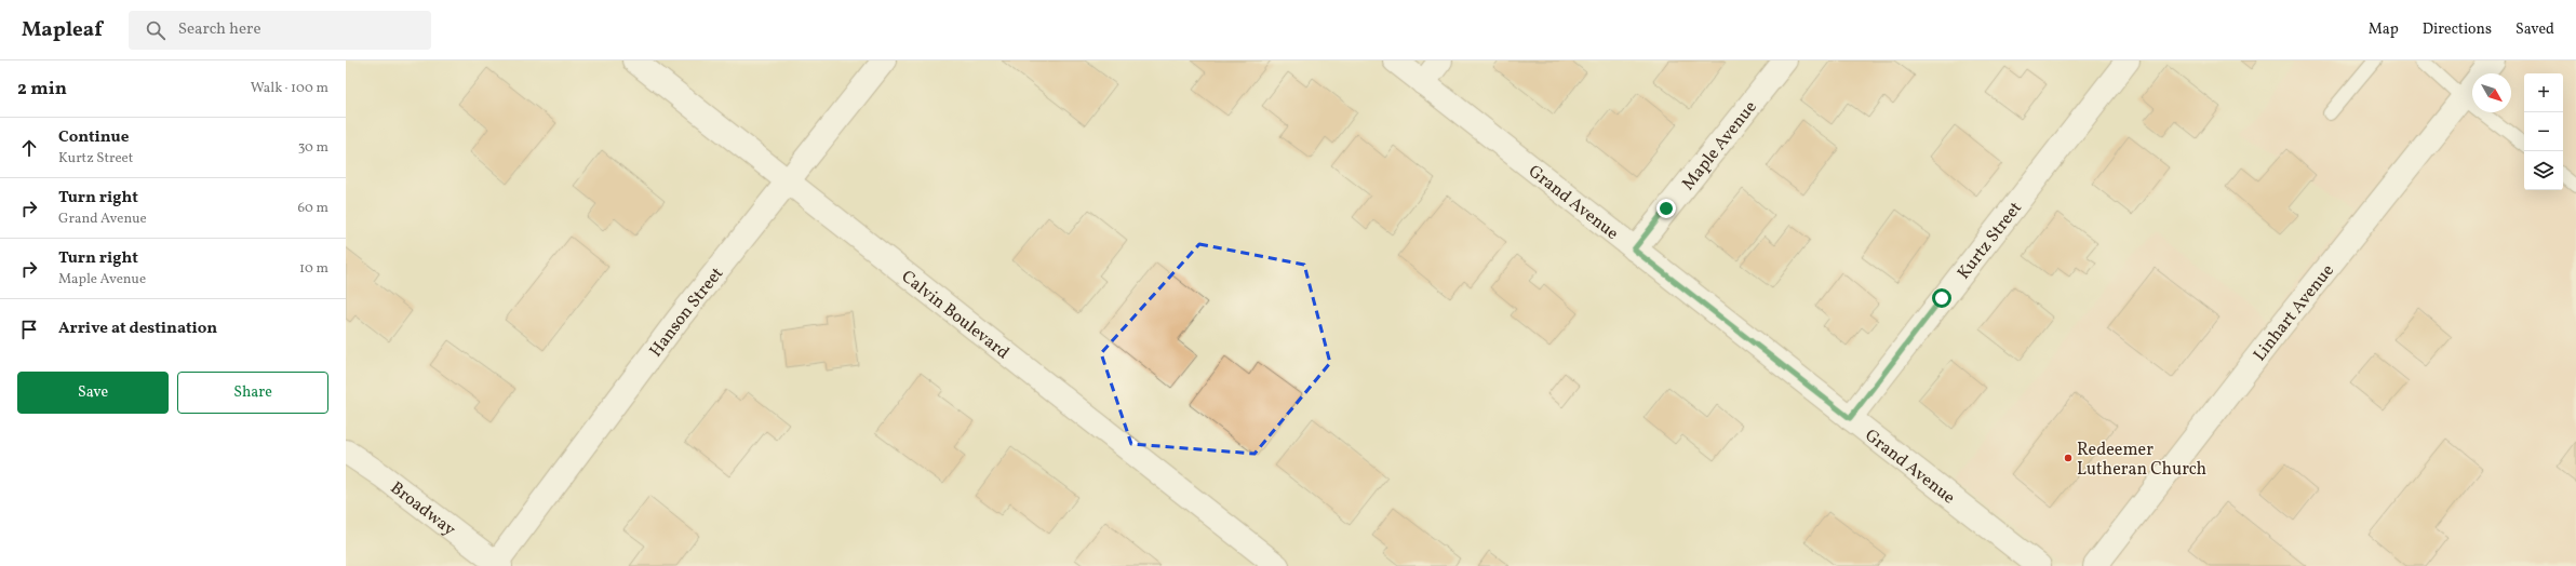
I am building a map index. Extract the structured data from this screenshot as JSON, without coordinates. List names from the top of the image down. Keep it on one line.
{"streets":{"street":["Maple Avenue","Grand Avenue","Kurtz Street","Hanson Street","Linhart Avenue","Calvin Boulevard","Broadway"]},"crossings":[["Maple Avenue","Grand Avenue"],["Grand Avenue","Kurtz Street"],["Hanson Street","Calvin Boulevard"],["Hanson Street","Broadway"]],"places":["Redeemer Lutheran Church"],"north":"bottom right","page":{"header":"Mapleaf","search":"Search here","nav":["Map","Directions","Saved"],"heading":["2 min","Walk · 100 m"],"map_buttons":["+","−"],"list":[["Continue","Kurtz Street","30 m"],["Turn right","Grand Avenue","60 m"],["Turn right","Maple Avenue","10 m"],"Arrive at destination"],"buttons":["Save","Share"]}}
